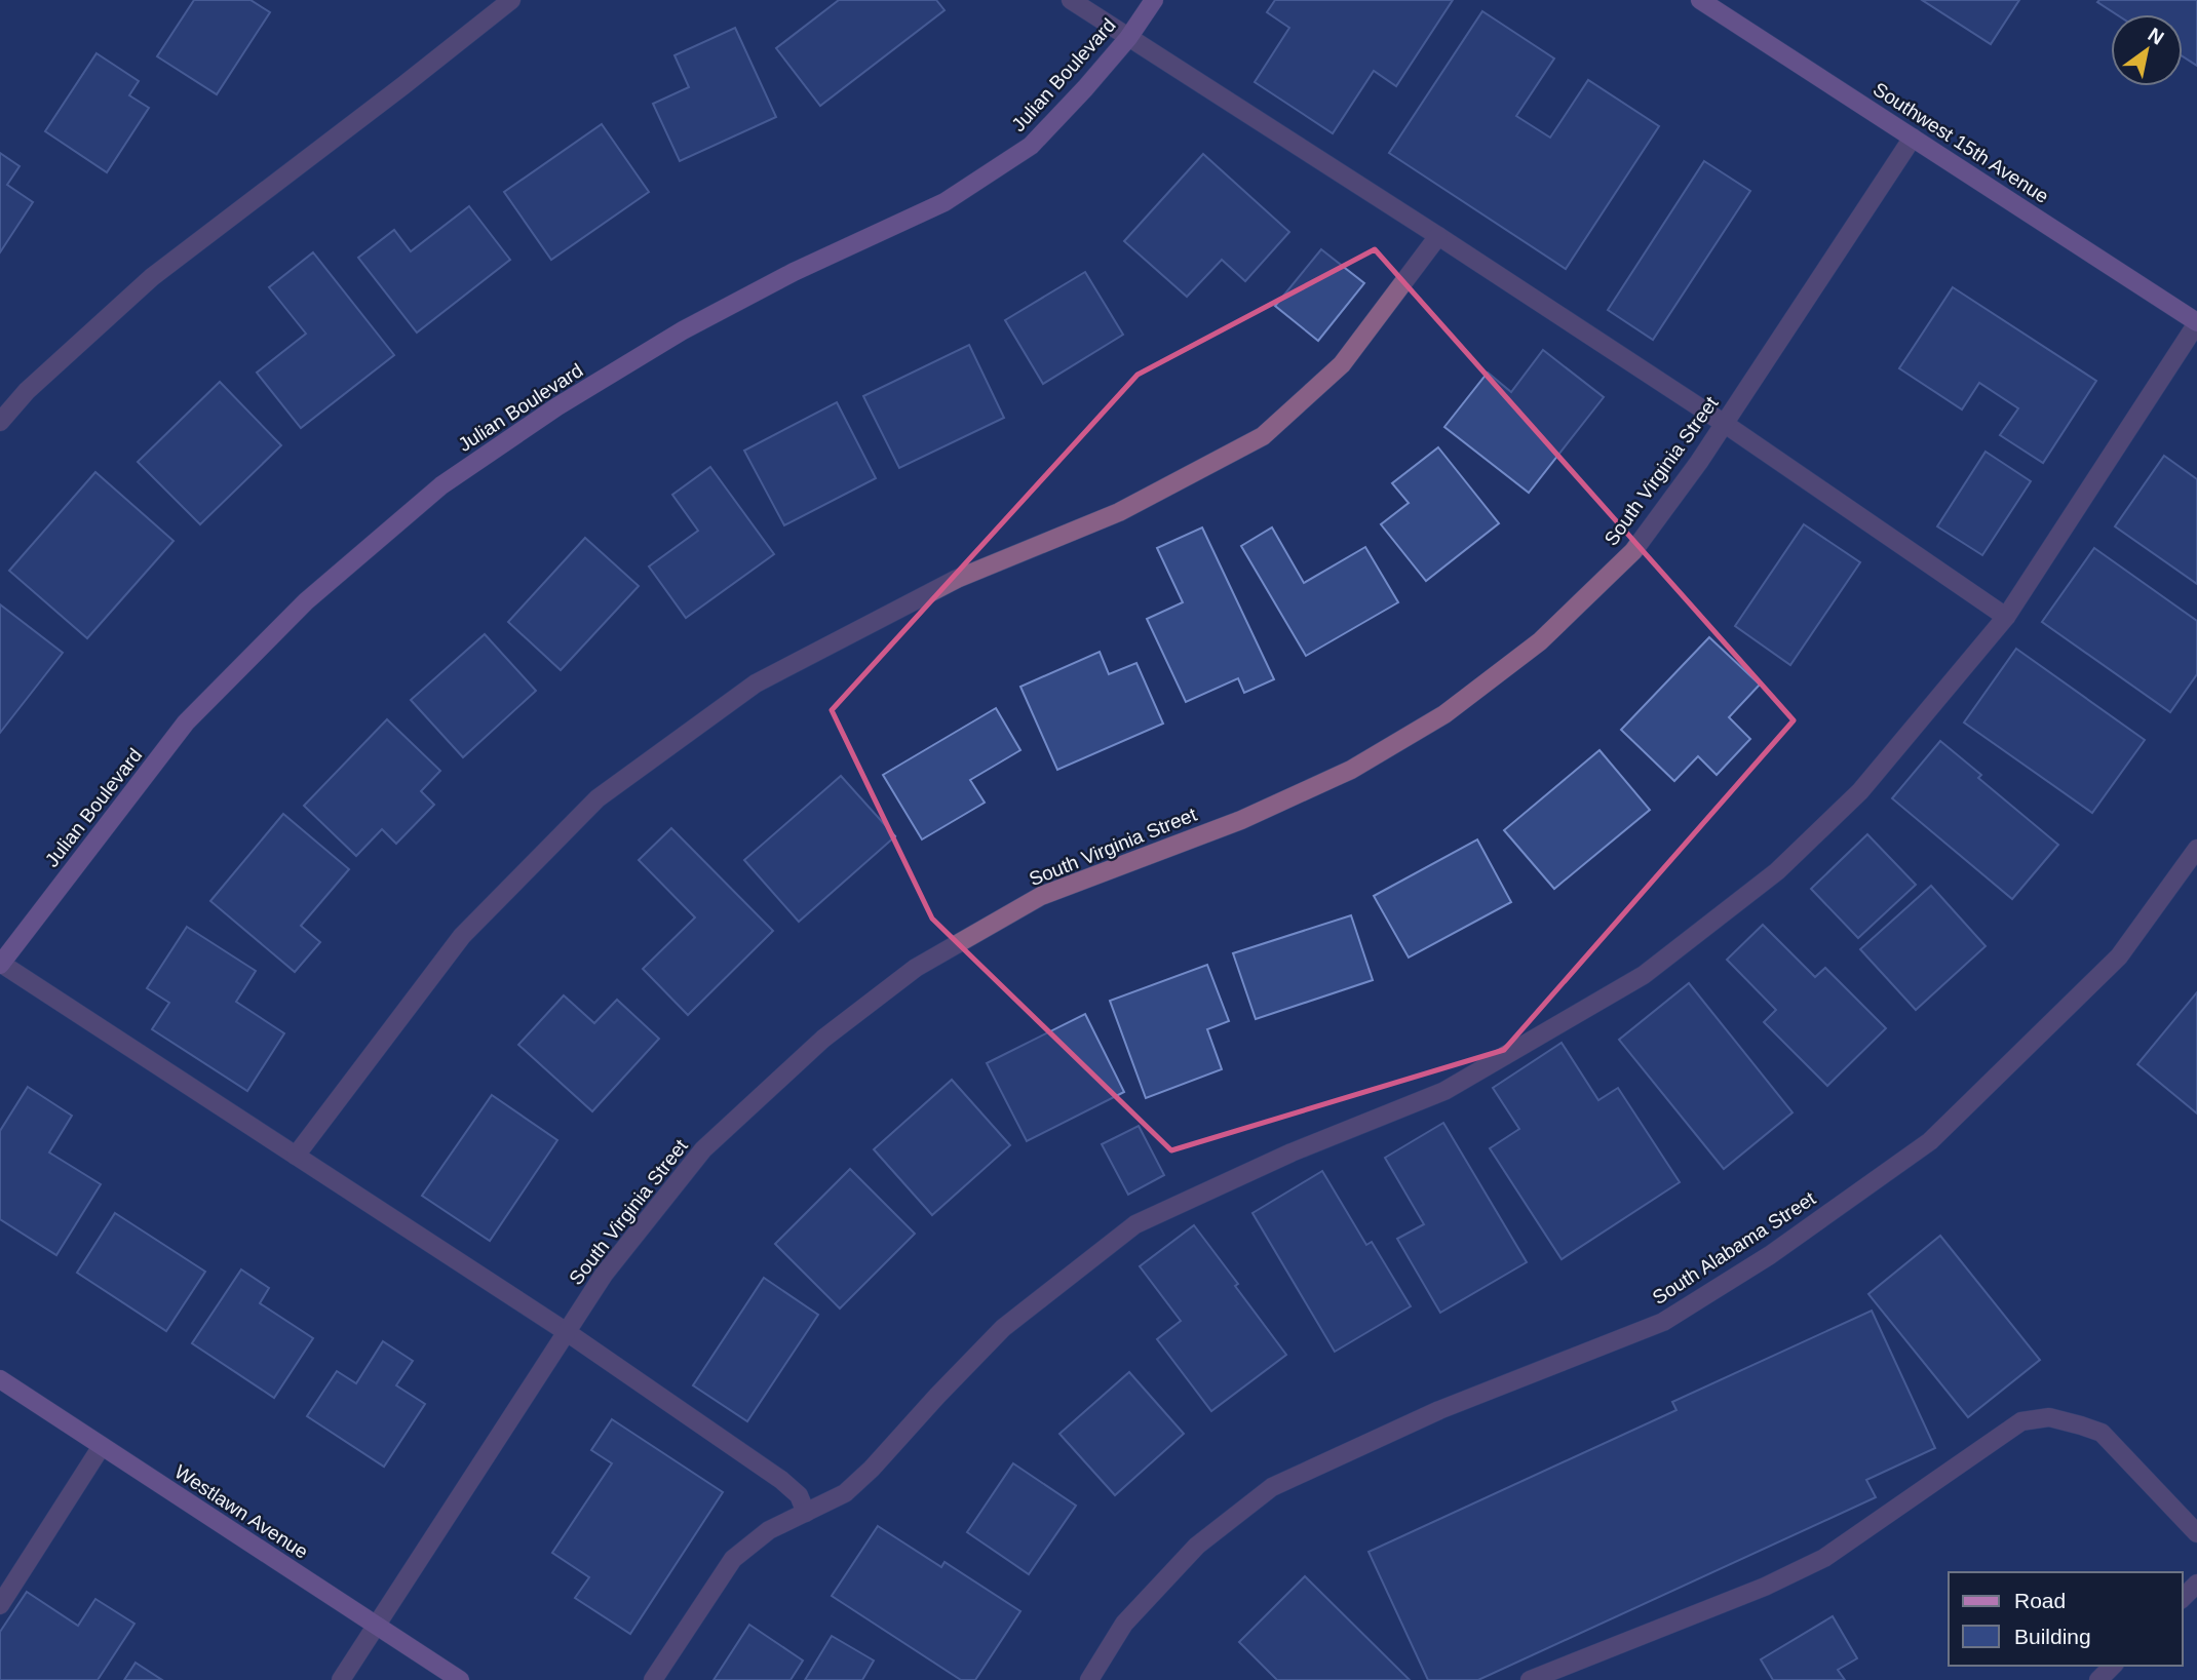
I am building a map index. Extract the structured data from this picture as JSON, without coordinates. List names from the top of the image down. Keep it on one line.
{"streets":{"main road":["Julian Boulevard","Southwest 15th Avenue","Westlawn Avenue"],"street":["South Virginia Street","South Alabama Street"]},"crossings":[["Southwest 15th Avenue","South Virginia Street"],["South Virginia Street","Westlawn Avenue"]],"legend":["Road","Building"],"north":"top right"}
